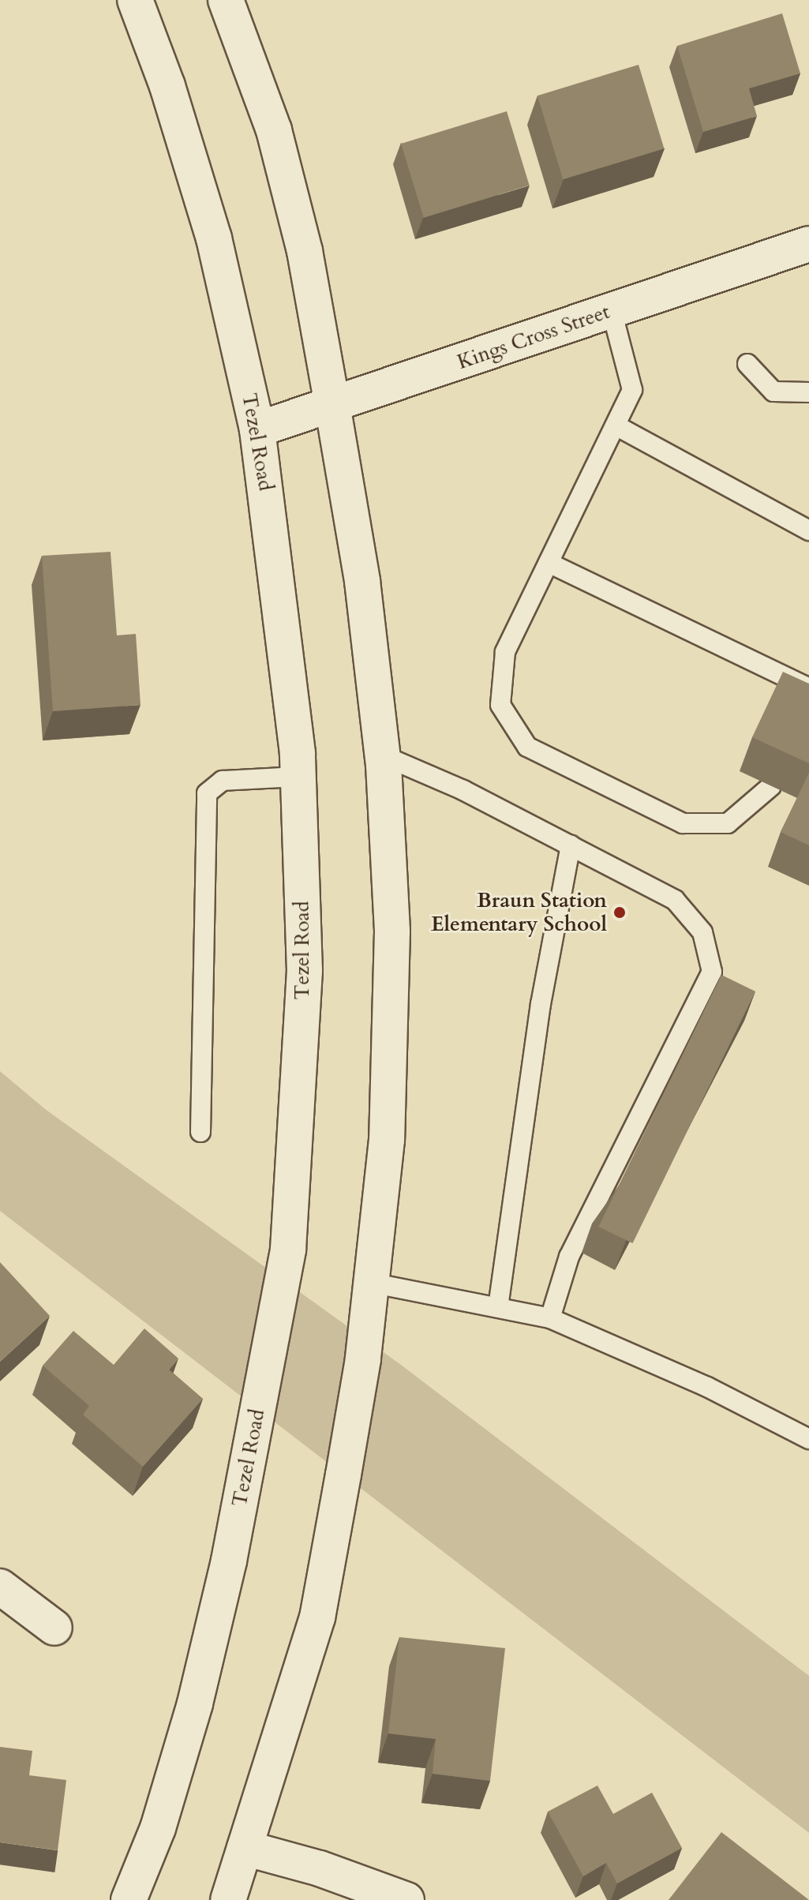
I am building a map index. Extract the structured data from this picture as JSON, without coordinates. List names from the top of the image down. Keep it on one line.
{"streets":{"main road":["Kings Cross Street","Tezel Road"]},"crossings":[["Kings Cross Street","Tezel Road"]],"places":["Braun Station Elementary School"]}
